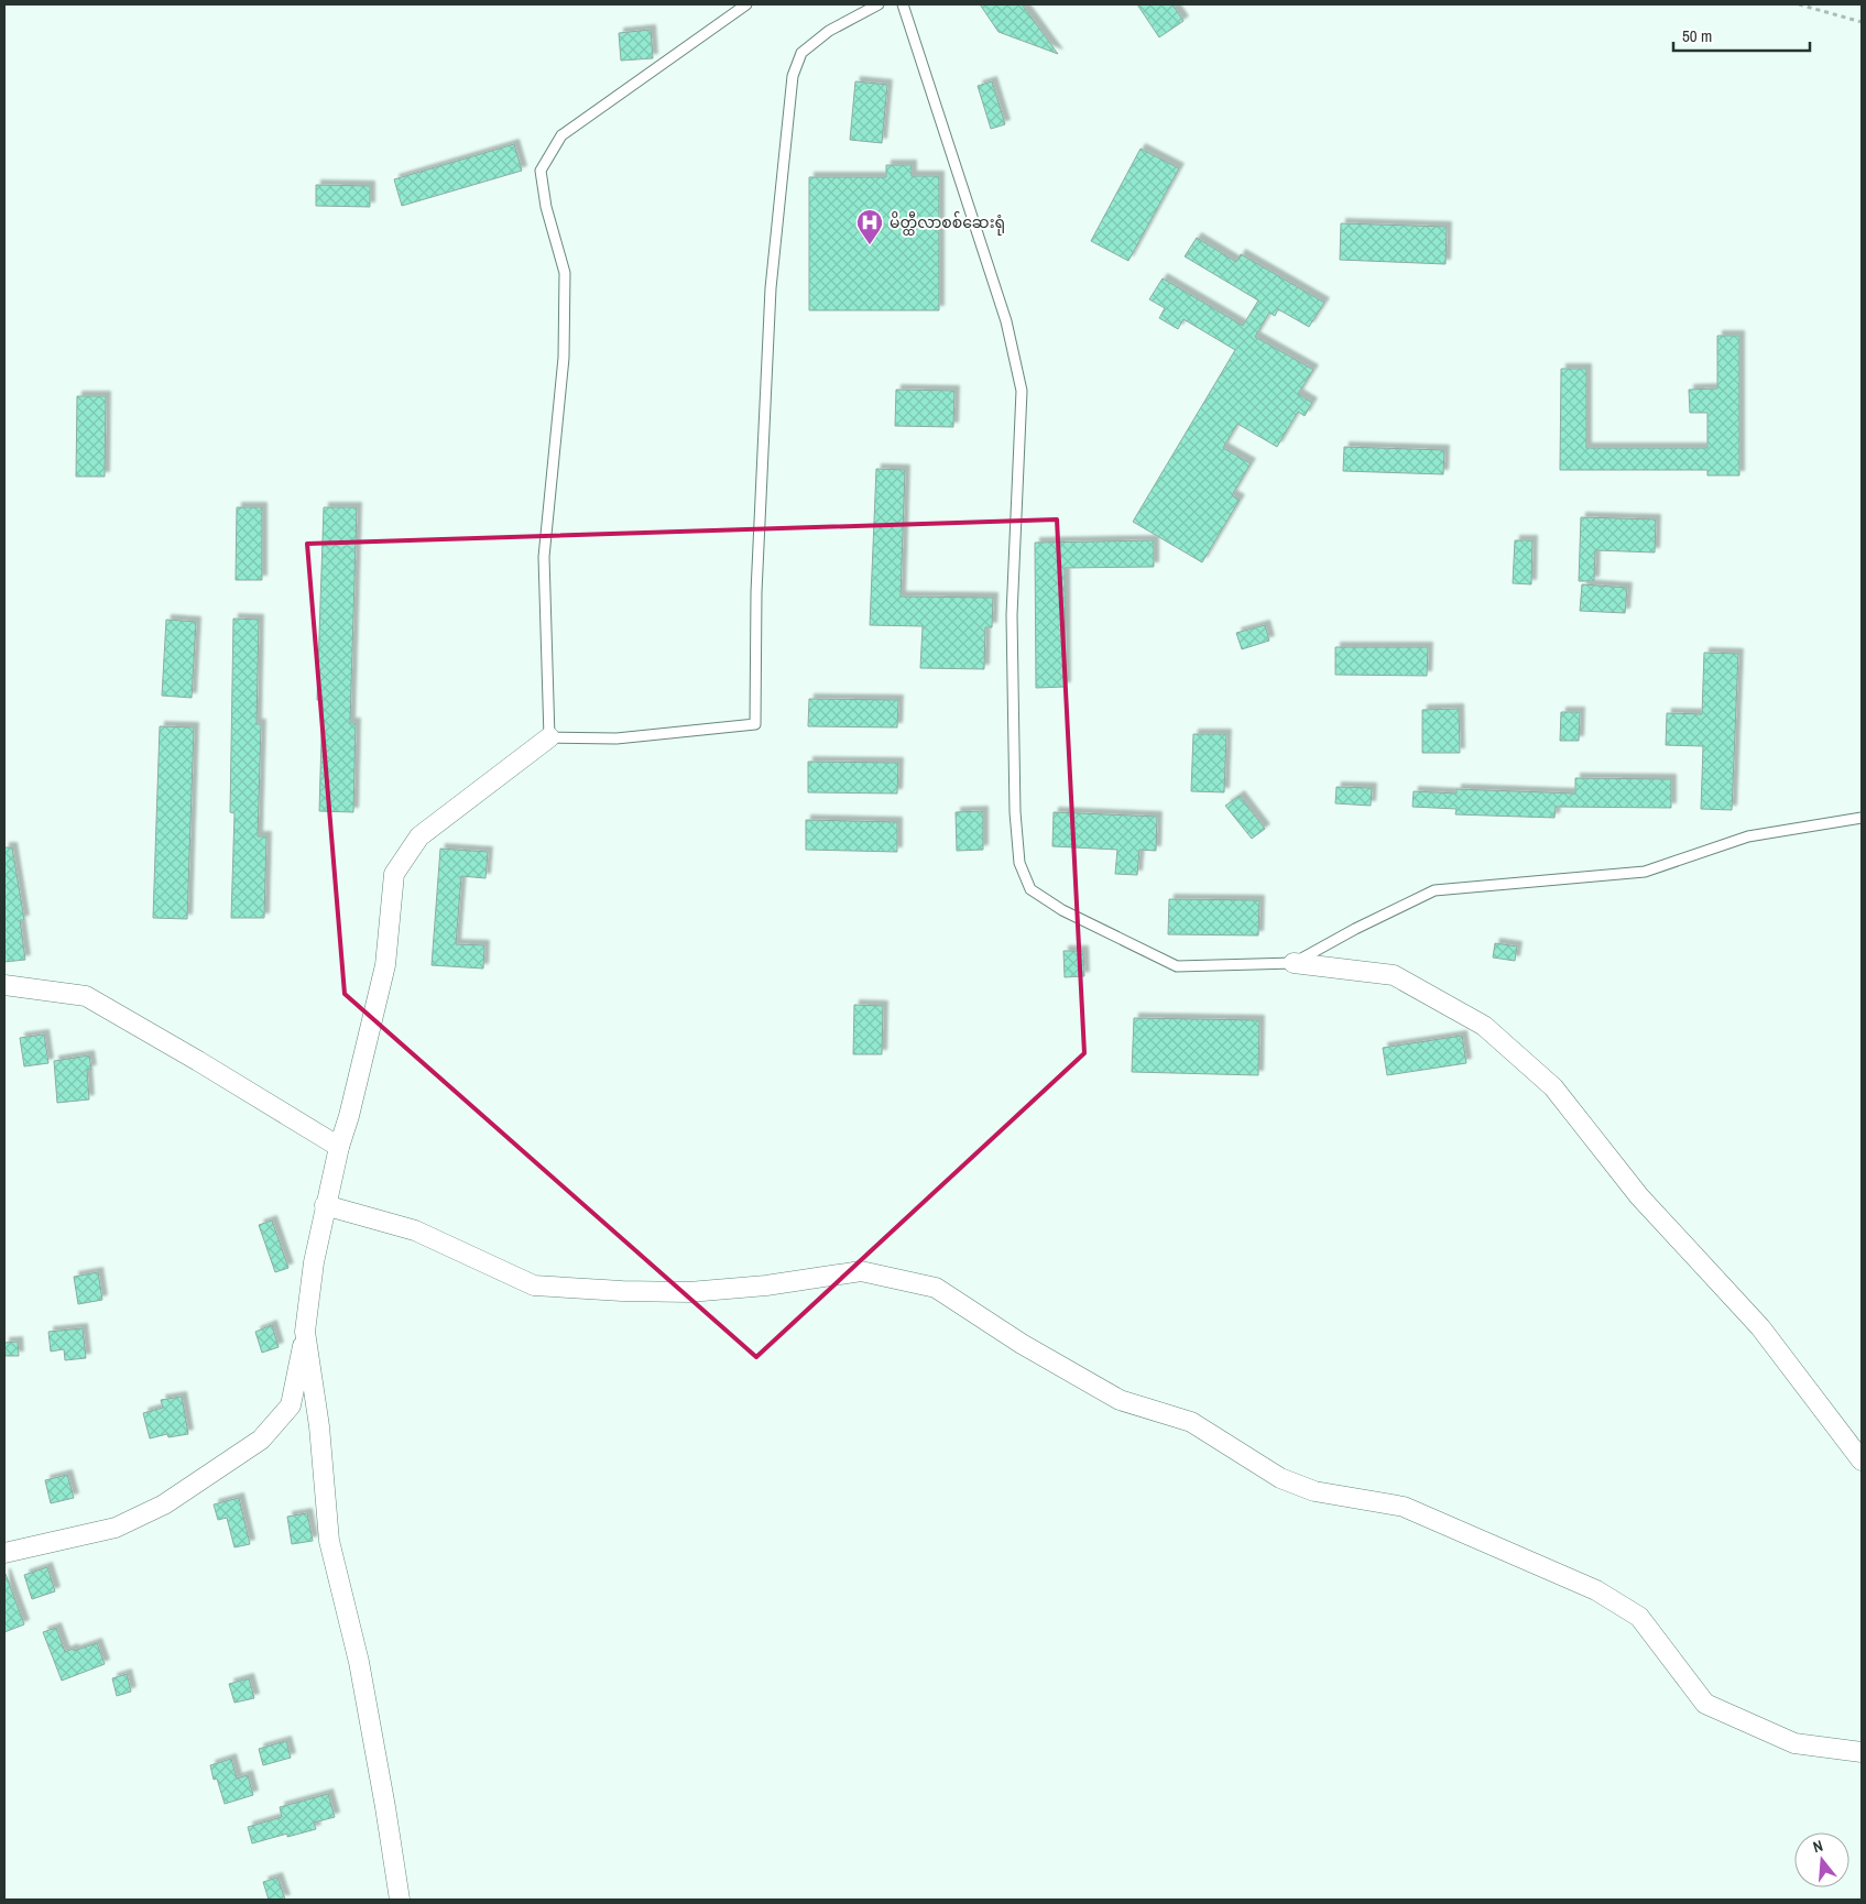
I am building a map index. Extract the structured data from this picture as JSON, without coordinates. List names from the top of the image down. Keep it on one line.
{"places":{"hospital":["မိတ္ထီလာစစ်ဆေးရုံ"]},"scale_bar":"50 m","north":"top"}
